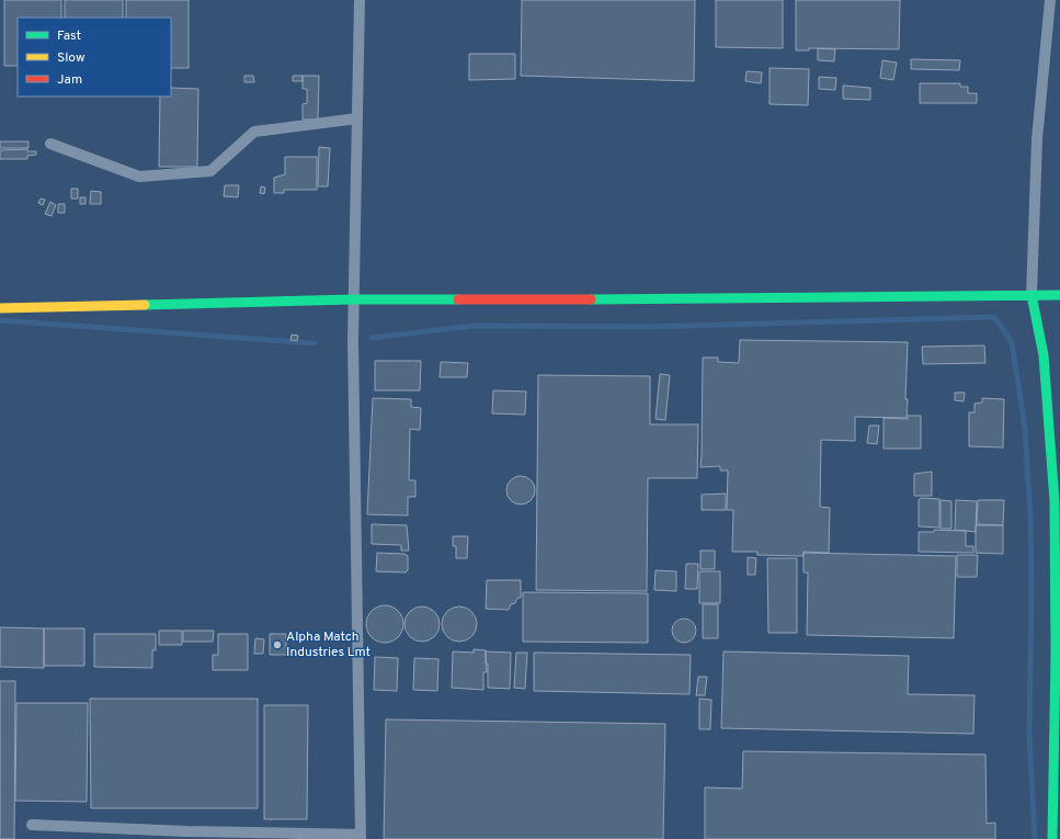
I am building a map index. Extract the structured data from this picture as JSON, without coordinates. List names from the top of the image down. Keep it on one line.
{"places":["Alpha Match Industries Lmt"],"legend":["Fast","Slow","Jam"]}
